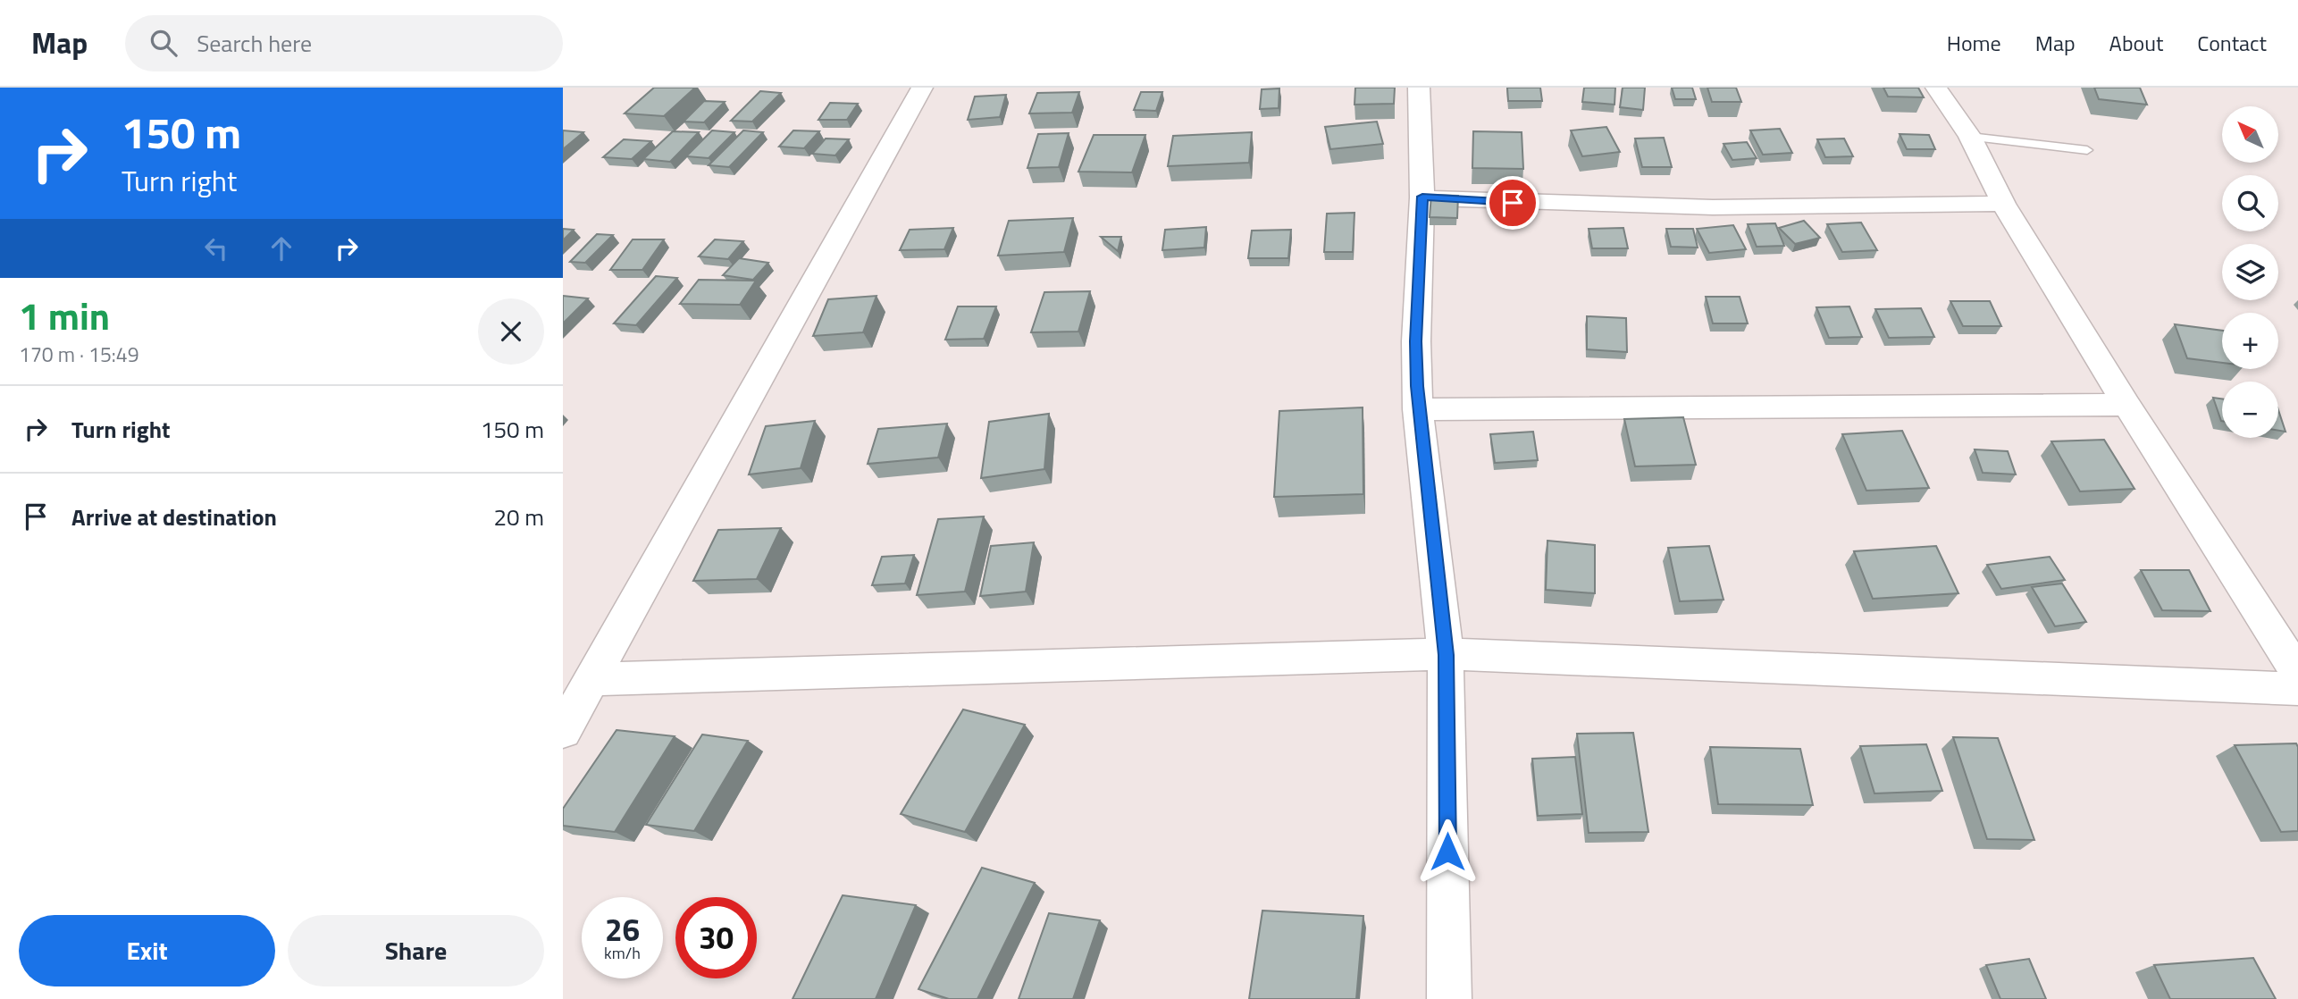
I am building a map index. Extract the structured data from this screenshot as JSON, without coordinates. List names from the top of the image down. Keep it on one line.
{"north":"top left","page":{"header":"Map","search":"Search here","nav":["Home","Map","About","Contact"],"turn":["150 m","Turn right"],"map_buttons":["+","−"],"heading":["1 min","170 m · 15:49"],"list":[{"name":"Turn right","value":"150 m"},{"name":"Arrive at destination","value":"20 m"}],"speed":"26 km/h","limit":"30","buttons":["Exit","Share"]}}
